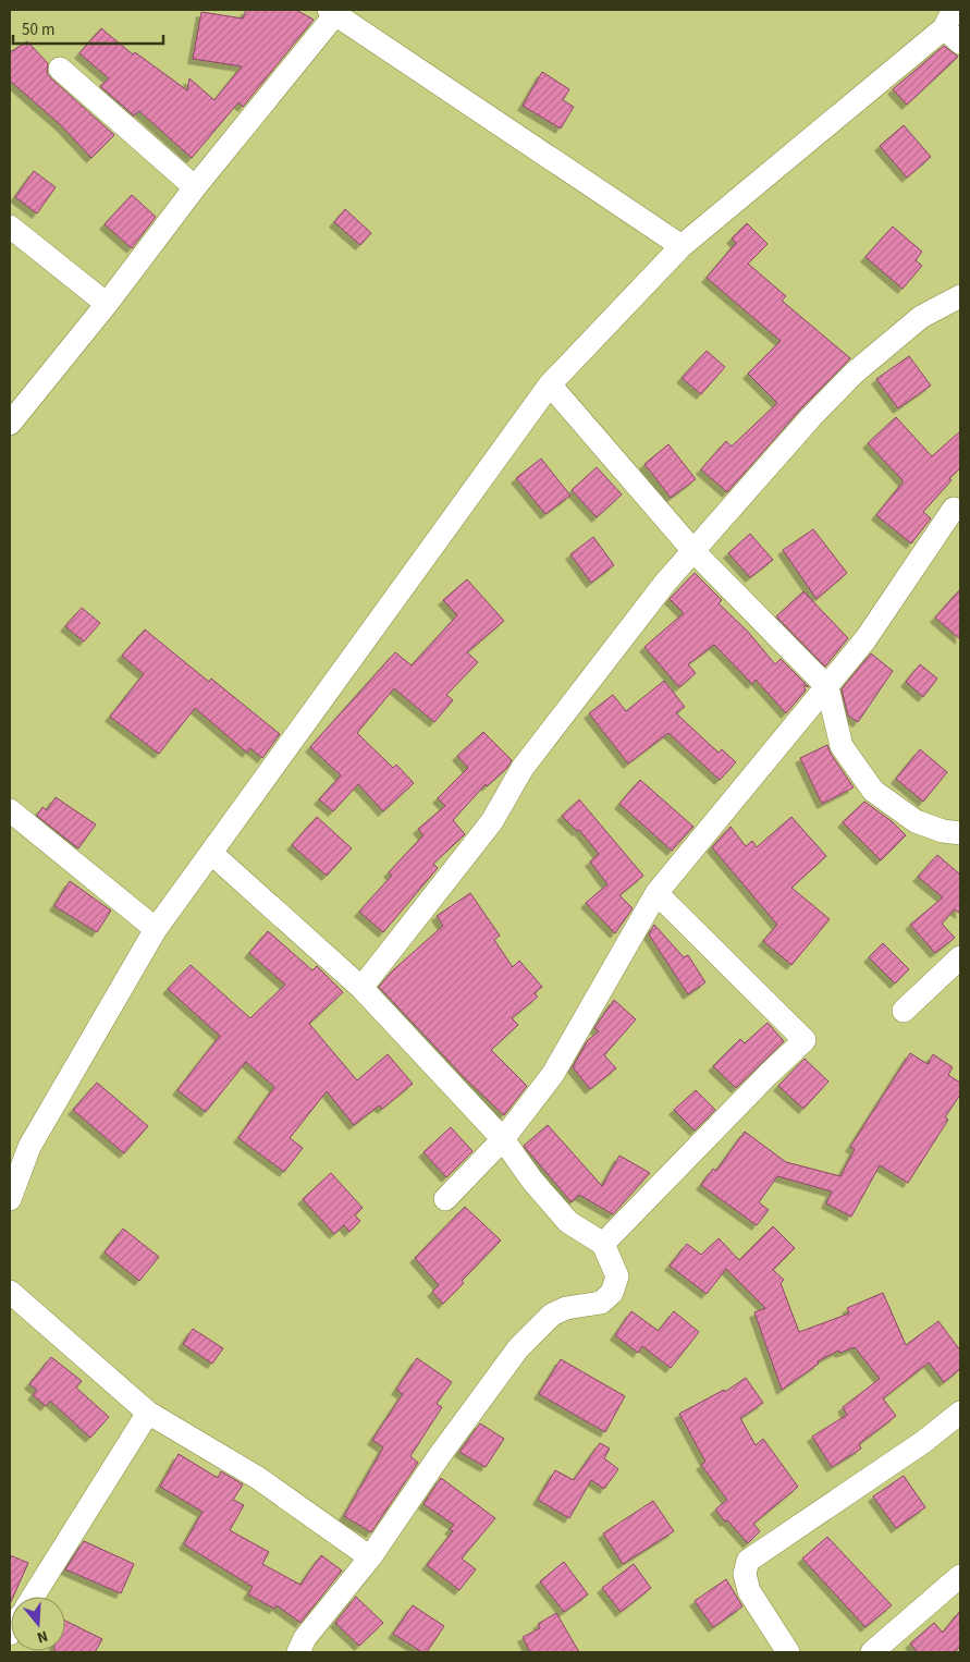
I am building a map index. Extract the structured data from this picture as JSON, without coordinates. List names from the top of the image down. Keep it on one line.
{"scale_bar":"50 m","north":"bottom"}
